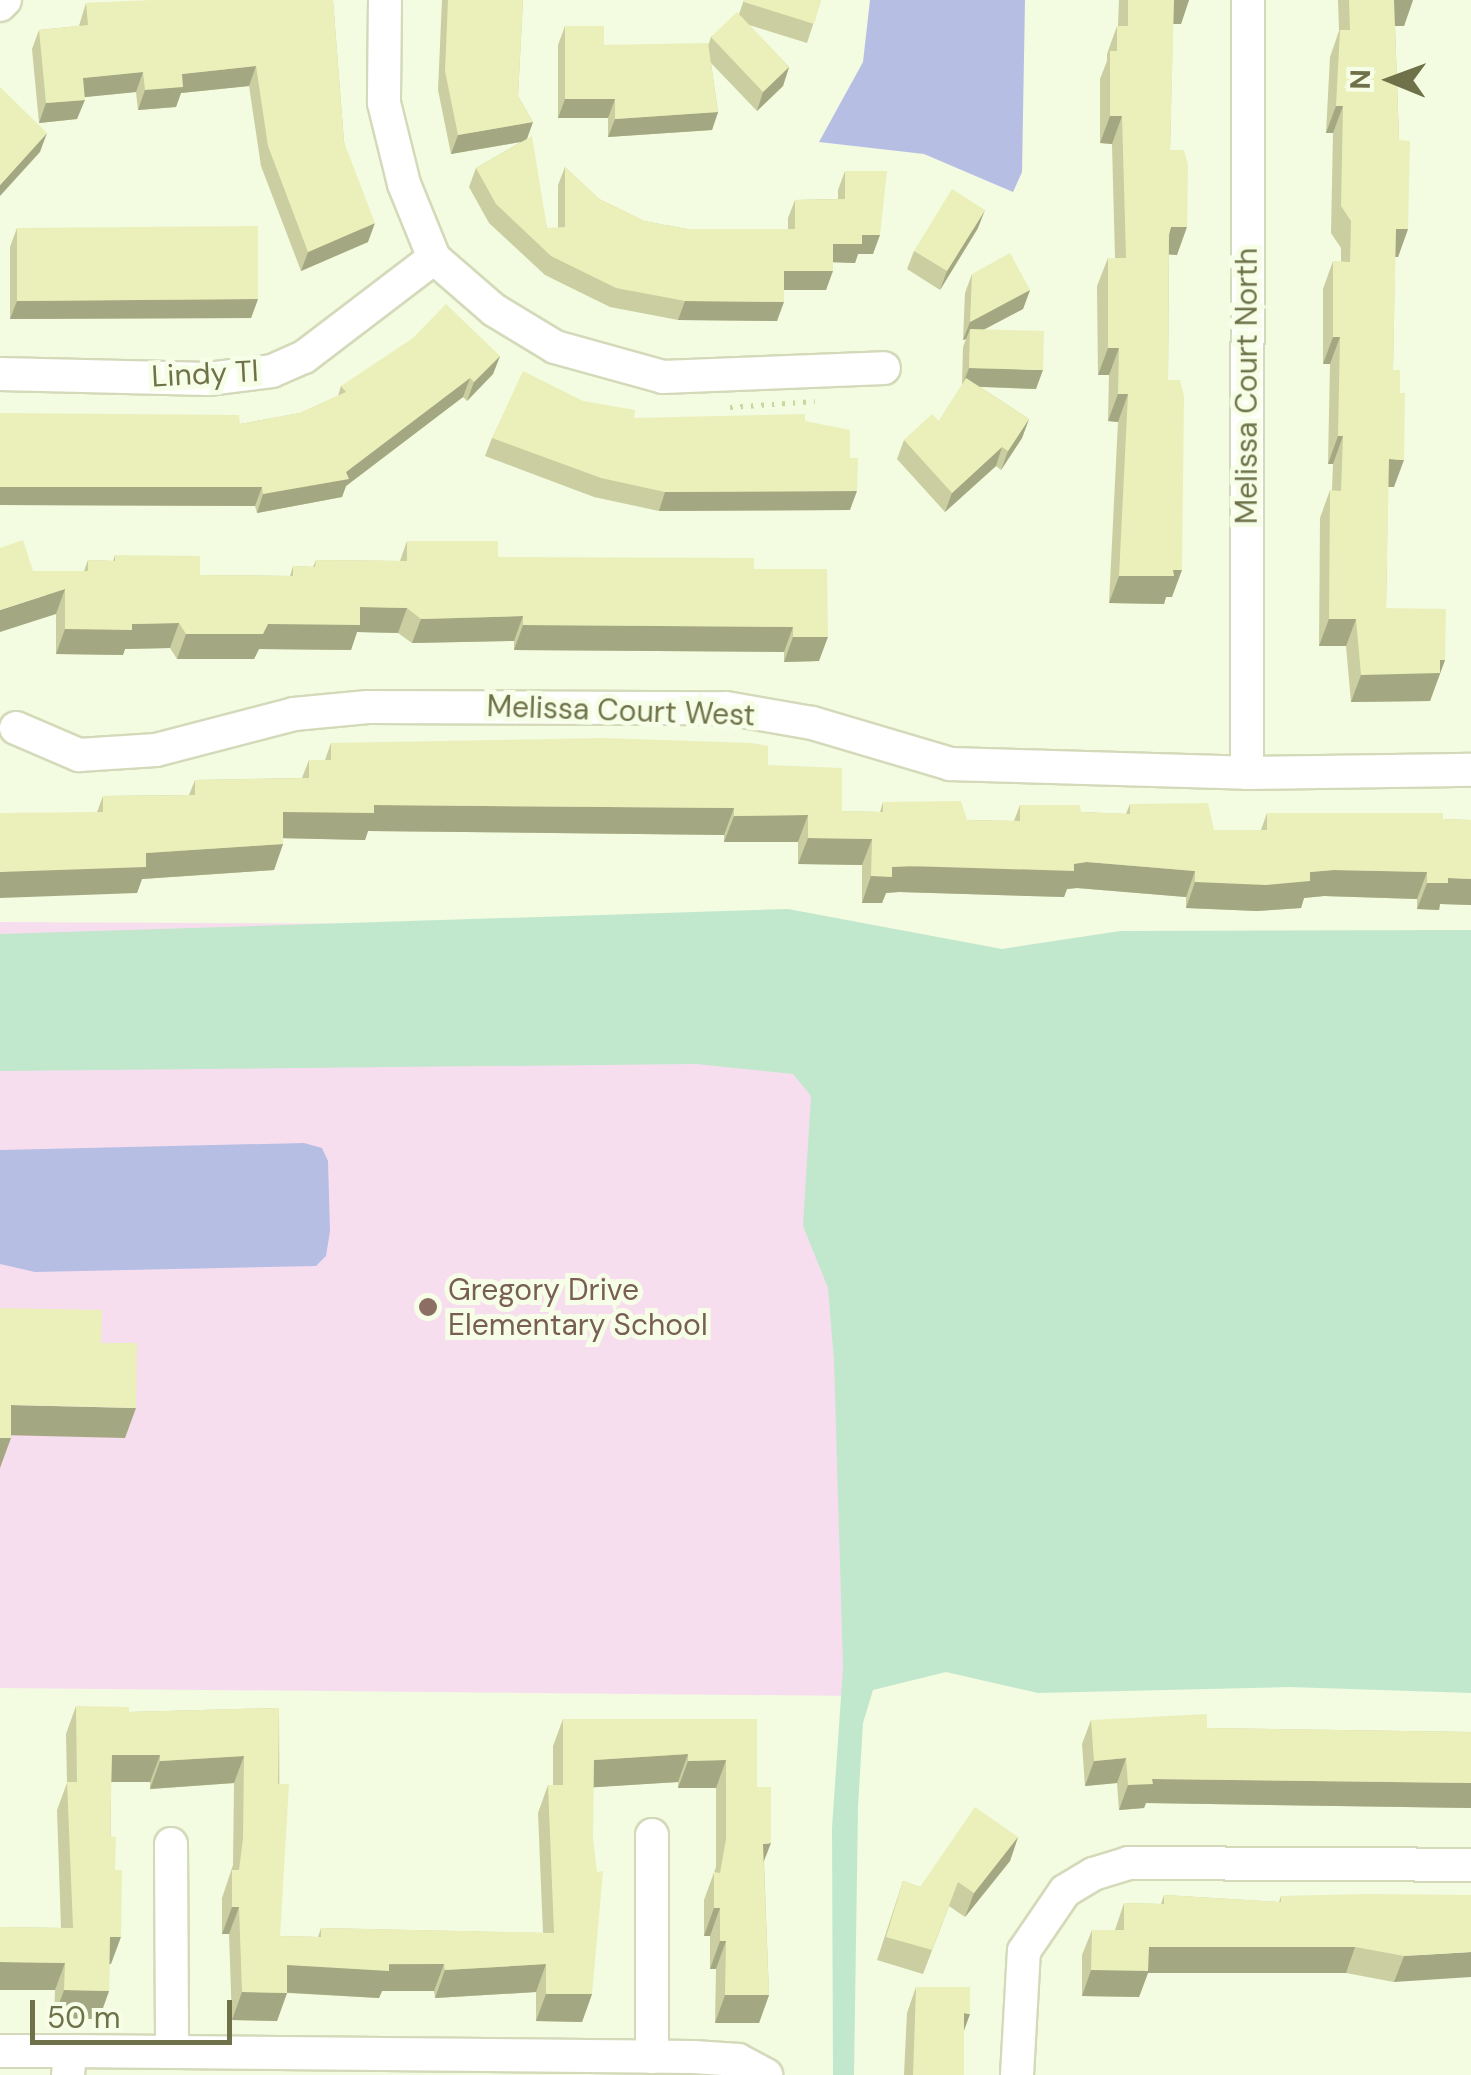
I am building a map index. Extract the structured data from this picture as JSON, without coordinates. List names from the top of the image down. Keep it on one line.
{"streets":{"street":["Lindy Tl","Melissa Court North","Melissa Court West"]},"crossings":[["Melissa Court North","Melissa Court West"]],"places":["Gregory Drive Elementary School"],"scale_bar":"50 m","north":"left"}
